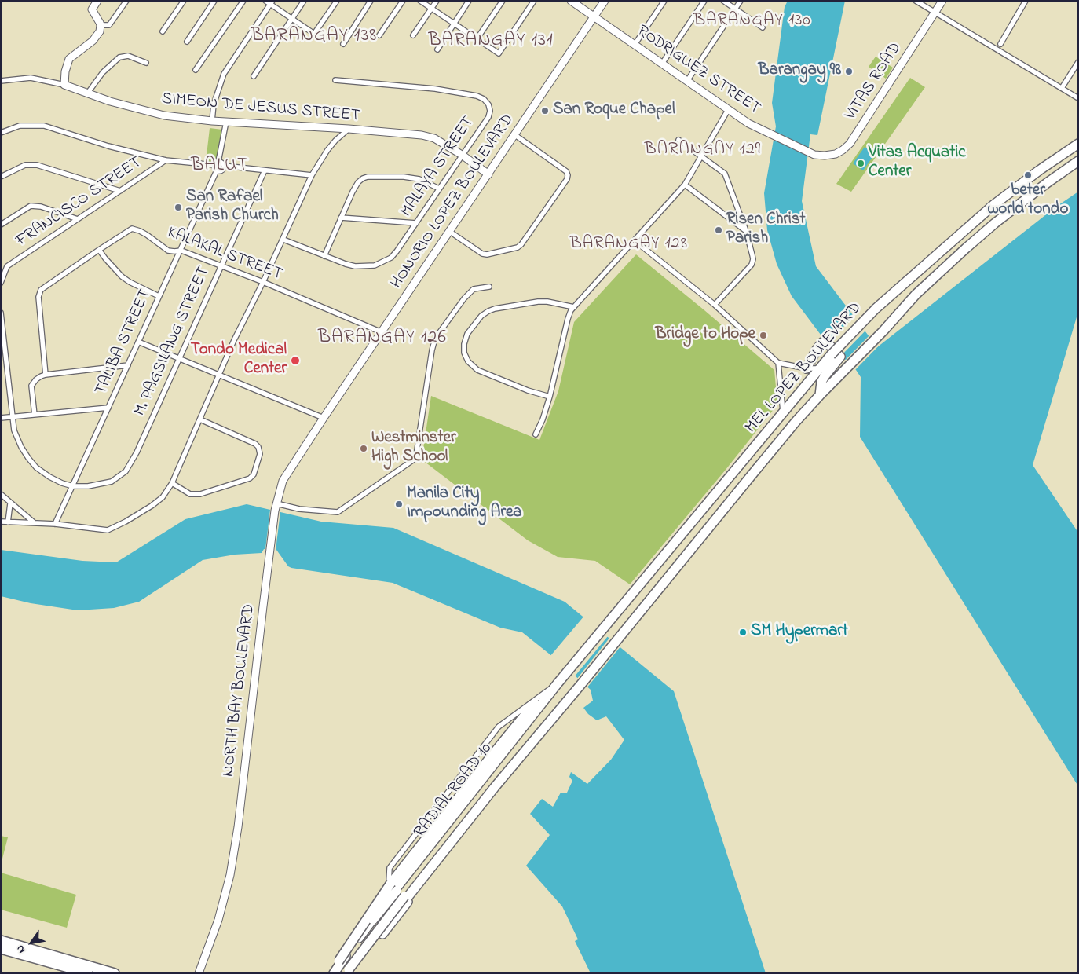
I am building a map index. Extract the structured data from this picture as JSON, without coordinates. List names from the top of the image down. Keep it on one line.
{"streets":{"highway":["MEL LOPEZ BOULEVARD","RADIAL ROAD 10"],"main road":["RODRIGUEZ STREET","VITAS ROAD","SIMEON DE JESUS STREET","HONORIO LOPEZ BOULEVARD","NORTH BAY BOULEVARD"],"street":["MALAYA STREET","FRANCISCO STREET","KALAKAL STREET","M. PAGSILANG STREET","TALIBA STREET"]},"crossings":[["RODRIGUEZ STREET","VITAS ROAD"],["RODRIGUEZ STREET","HONORIO LOPEZ BOULEVARD"],["SIMEON DE JESUS STREET","MALAYA STREET"],["SIMEON DE JESUS STREET","HONORIO LOPEZ BOULEVARD"],["HONORIO LOPEZ BOULEVARD","KALAKAL STREET"],["HONORIO LOPEZ BOULEVARD","NORTH BAY BOULEVARD"],["KALAKAL STREET","M. PAGSILANG STREET"],["KALAKAL STREET","TALIBA STREET"],["M. PAGSILANG STREET","TALIBA STREET"],["MEL LOPEZ BOULEVARD","RADIAL ROAD 10"]],"districts":["BARANGAY 130","BARANGAY 138","BARANGAY 131","BARANGAY 129","BALUT","BARANGAY 128","BARANGAY 126"],"places":["Barangay 98","San Roque Chapel","Vitas Acquatic Center","beter world tondo","San Rafael Parish Church","Risen Christ Parish","Bridge to Hope","Tondo Medical Center","Westminster High School","Manila City Impounding Area","SM Hypermart"],"north":"bottom left"}
